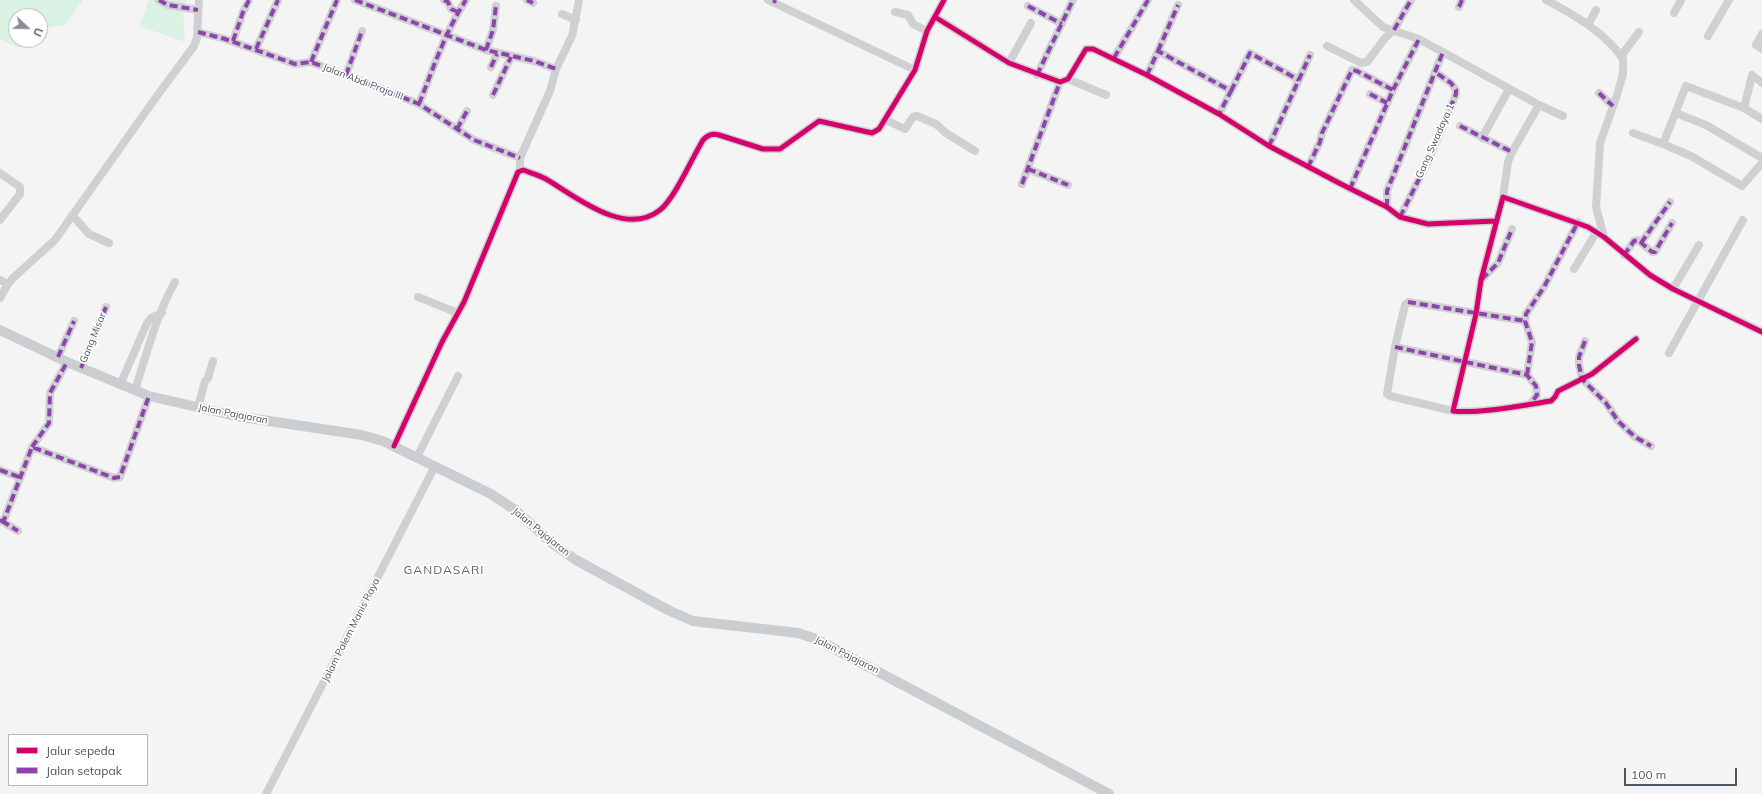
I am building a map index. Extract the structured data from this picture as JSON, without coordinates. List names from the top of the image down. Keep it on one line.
{"streets":{"main road":["Jalan Pajajaran"],"street":["Jalan Abdi Praja III","Gang Swadaya 1","Gang Misar","Jalam Palem Manis Raya"]},"crossings":[["Gang Misar","Jalan Pajajaran"],["Jalan Pajajaran","Jalam Palem Manis Raya"]],"districts":["GANDASARI"],"legend":["Jalur sepeda","Jalan setapak"],"scale_bar":"100 m","north":"right"}
